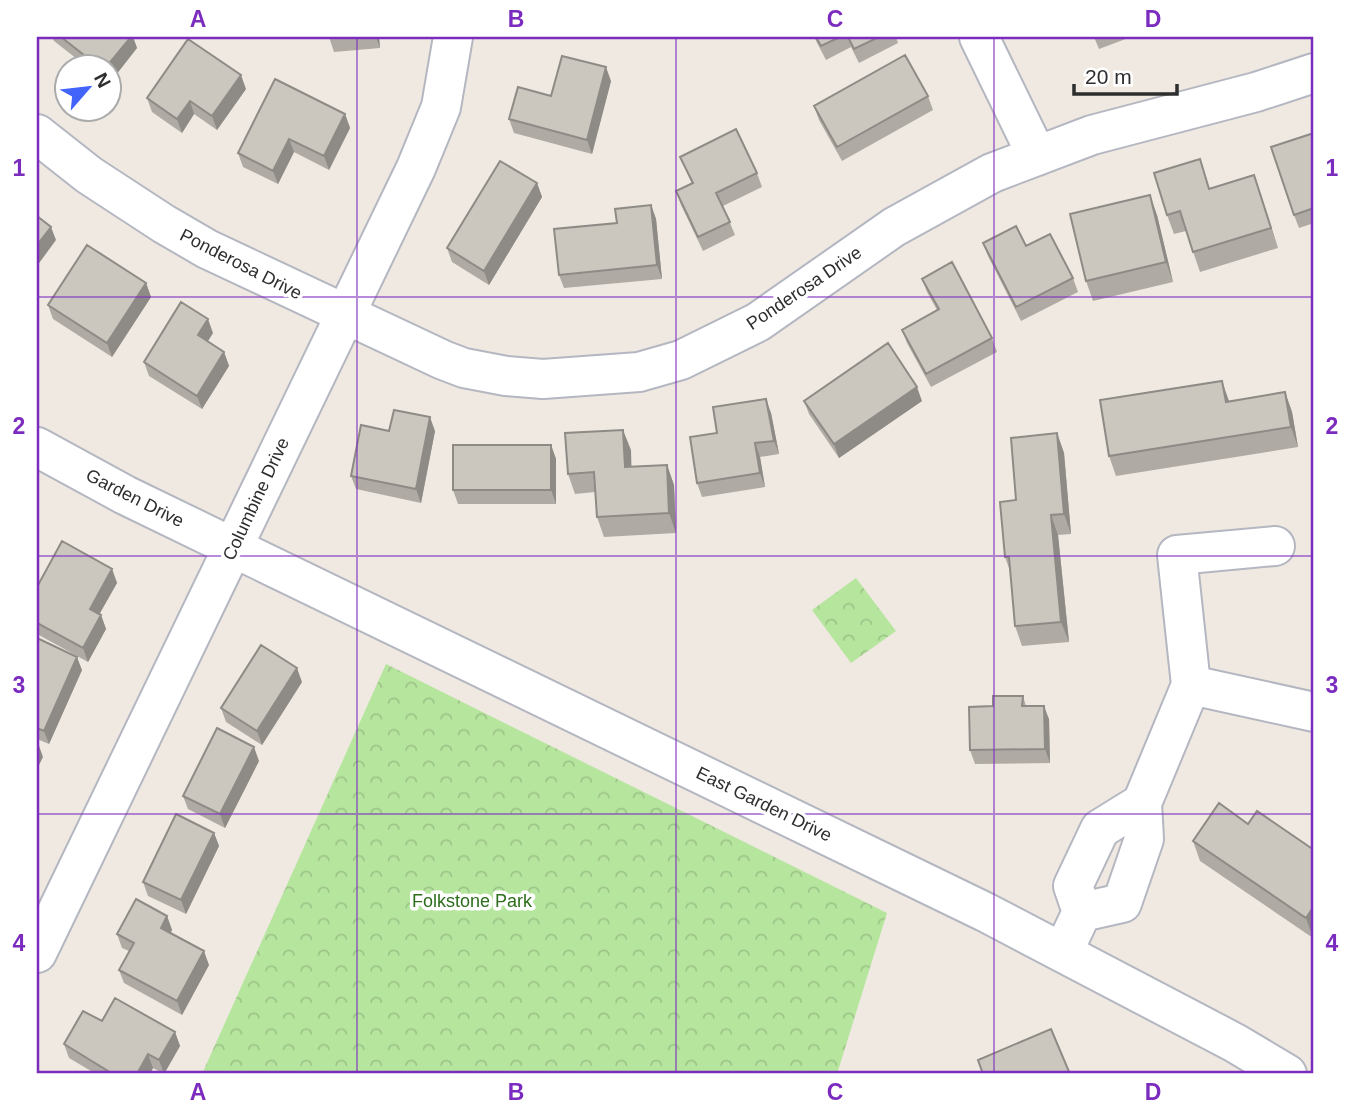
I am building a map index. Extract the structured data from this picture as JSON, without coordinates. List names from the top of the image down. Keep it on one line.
{"streets":{"street":["Ponderosa Drive","Garden Drive","Columbine Drive","East Garden Drive"]},"crossings":[["Ponderosa Drive","Columbine Drive"],["Garden Drive","Columbine Drive"],["Garden Drive","East Garden Drive"],["Columbine Drive","East Garden Drive"]],"parks":["Folkstone Park"],"scale_bar":"20 m","north":"top right","grid":{"columns":["A","B","C","D"],"rows":["1","2","3","4"]}}
